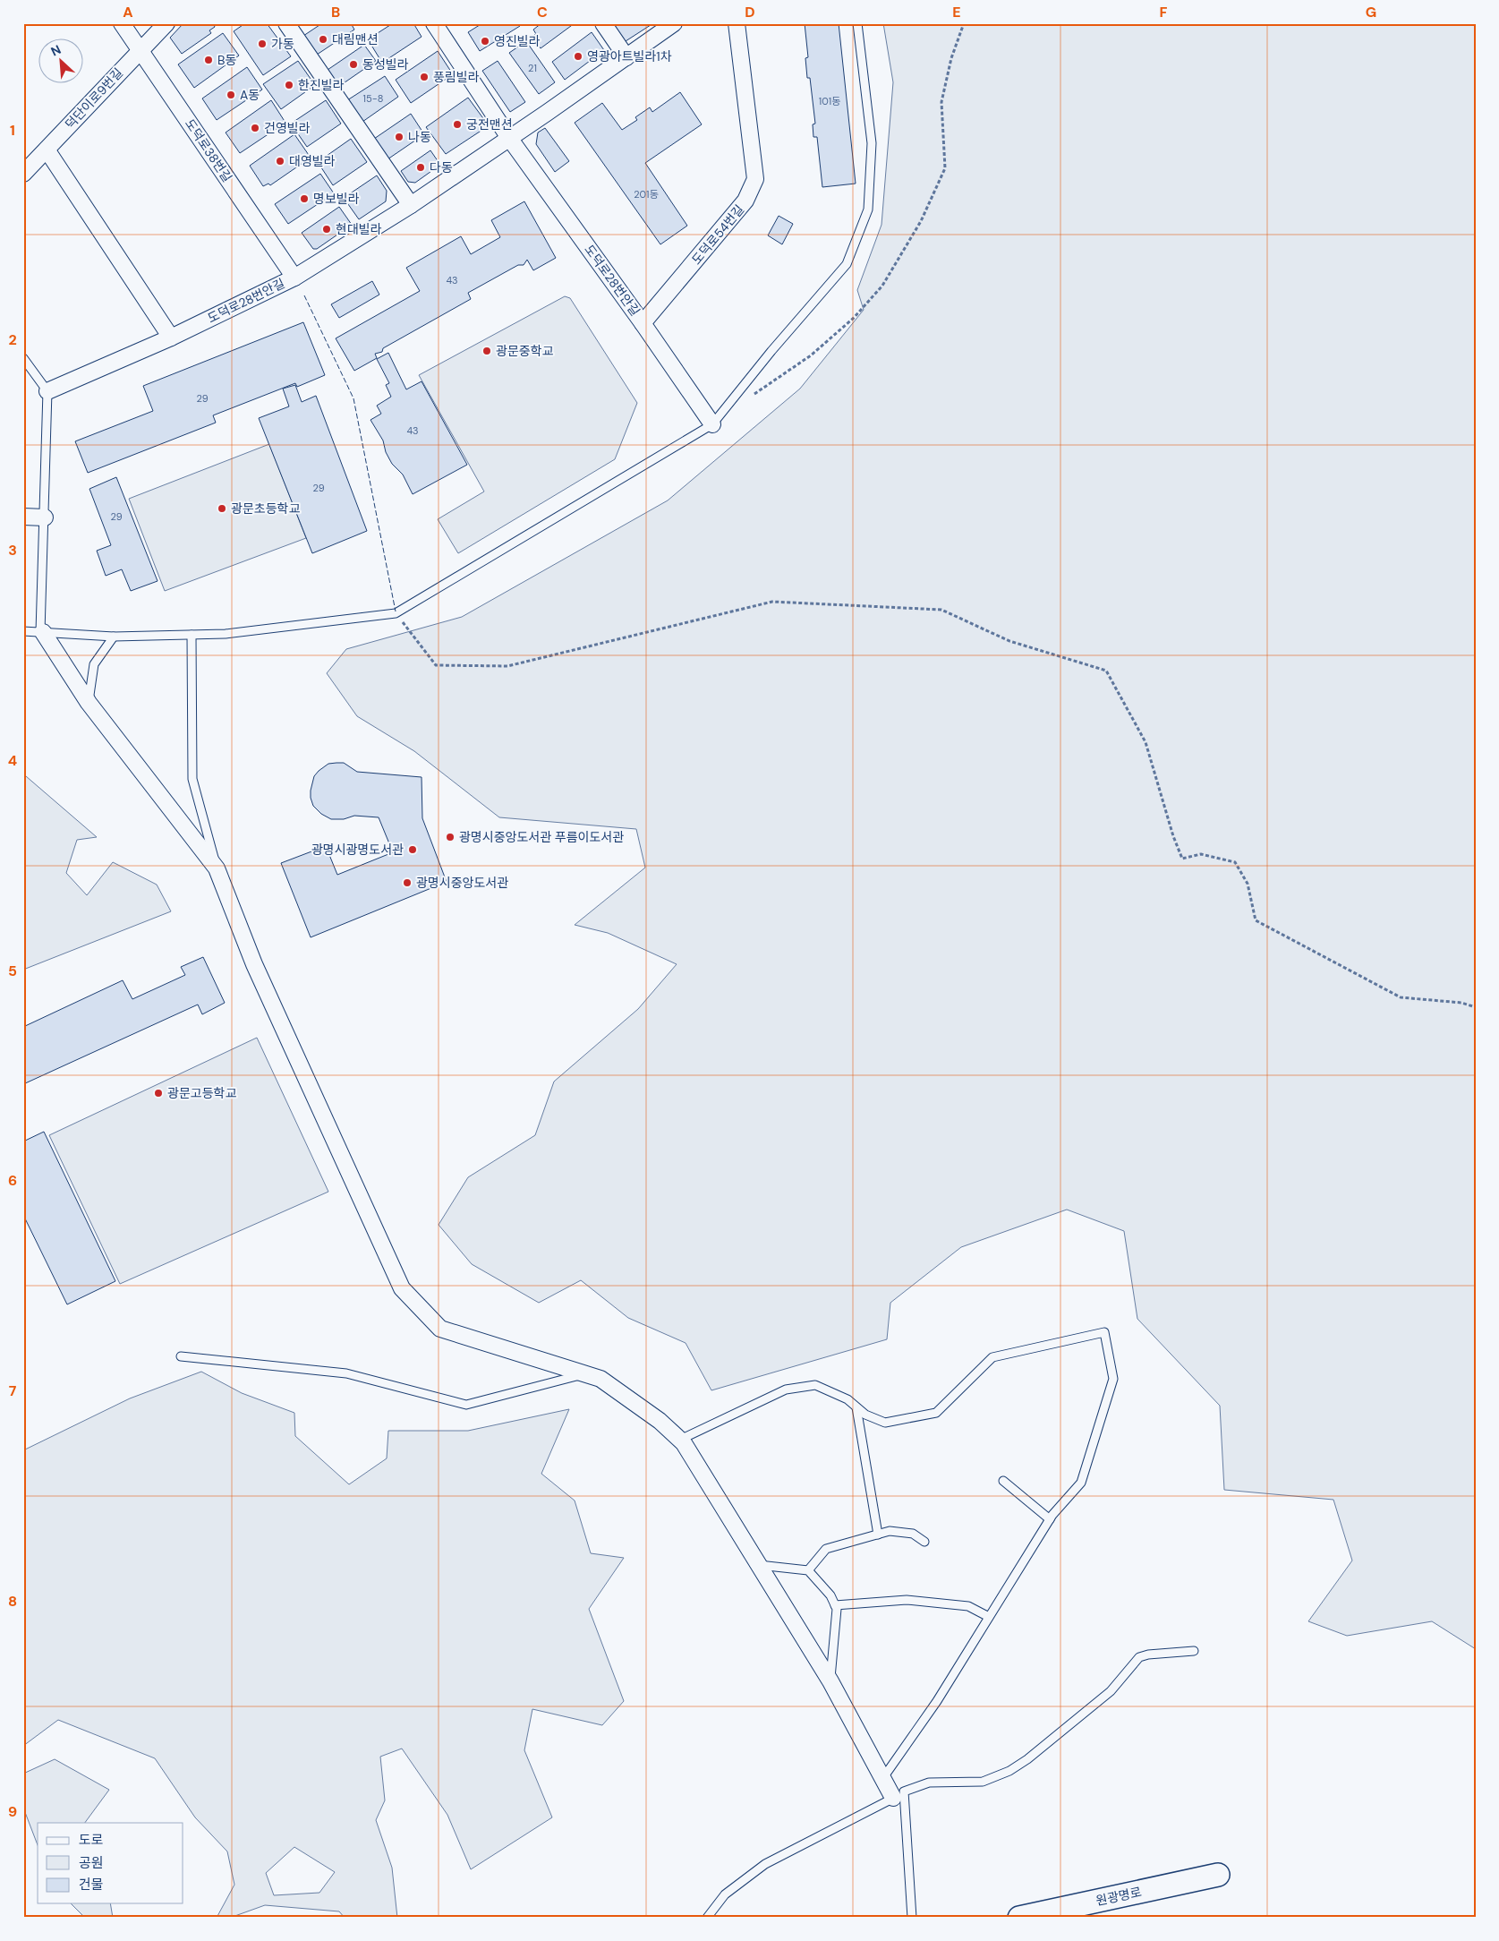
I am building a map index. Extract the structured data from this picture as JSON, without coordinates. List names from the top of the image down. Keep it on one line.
{"streets":{"street":["덕단이로9번길","도덕로38번길","도덕로54번길","도덕로28번안길","원광명로"]},"crossings":[["덕단이로9번길","도덕로38번길"],["도덕로38번길","도덕로28번안길"],["도덕로54번길","도덕로28번안길"]],"places":["대림맨션","영진빌라","가동","영광아트빌라1차","B동","동성빌라","풍림빌라","한진빌라","A동","궁전맨션","건영빌라","나동","대영빌라","다동","명보빌라","현대빌라","광문중학교","광문초등학교","광명시중앙도서관 푸름이도서관","광명시광명도서관","광명시중앙도서관","광문고등학교"],"house_numbers":["21","15-8","101동","201동","43","29","43","29","29"],"legend":["도로","공원","건물"],"north":"top left","grid":{"columns":["A","B","C","D","E","F","G"],"rows":["1","2","3","4","5","6","7","8","9"]}}
